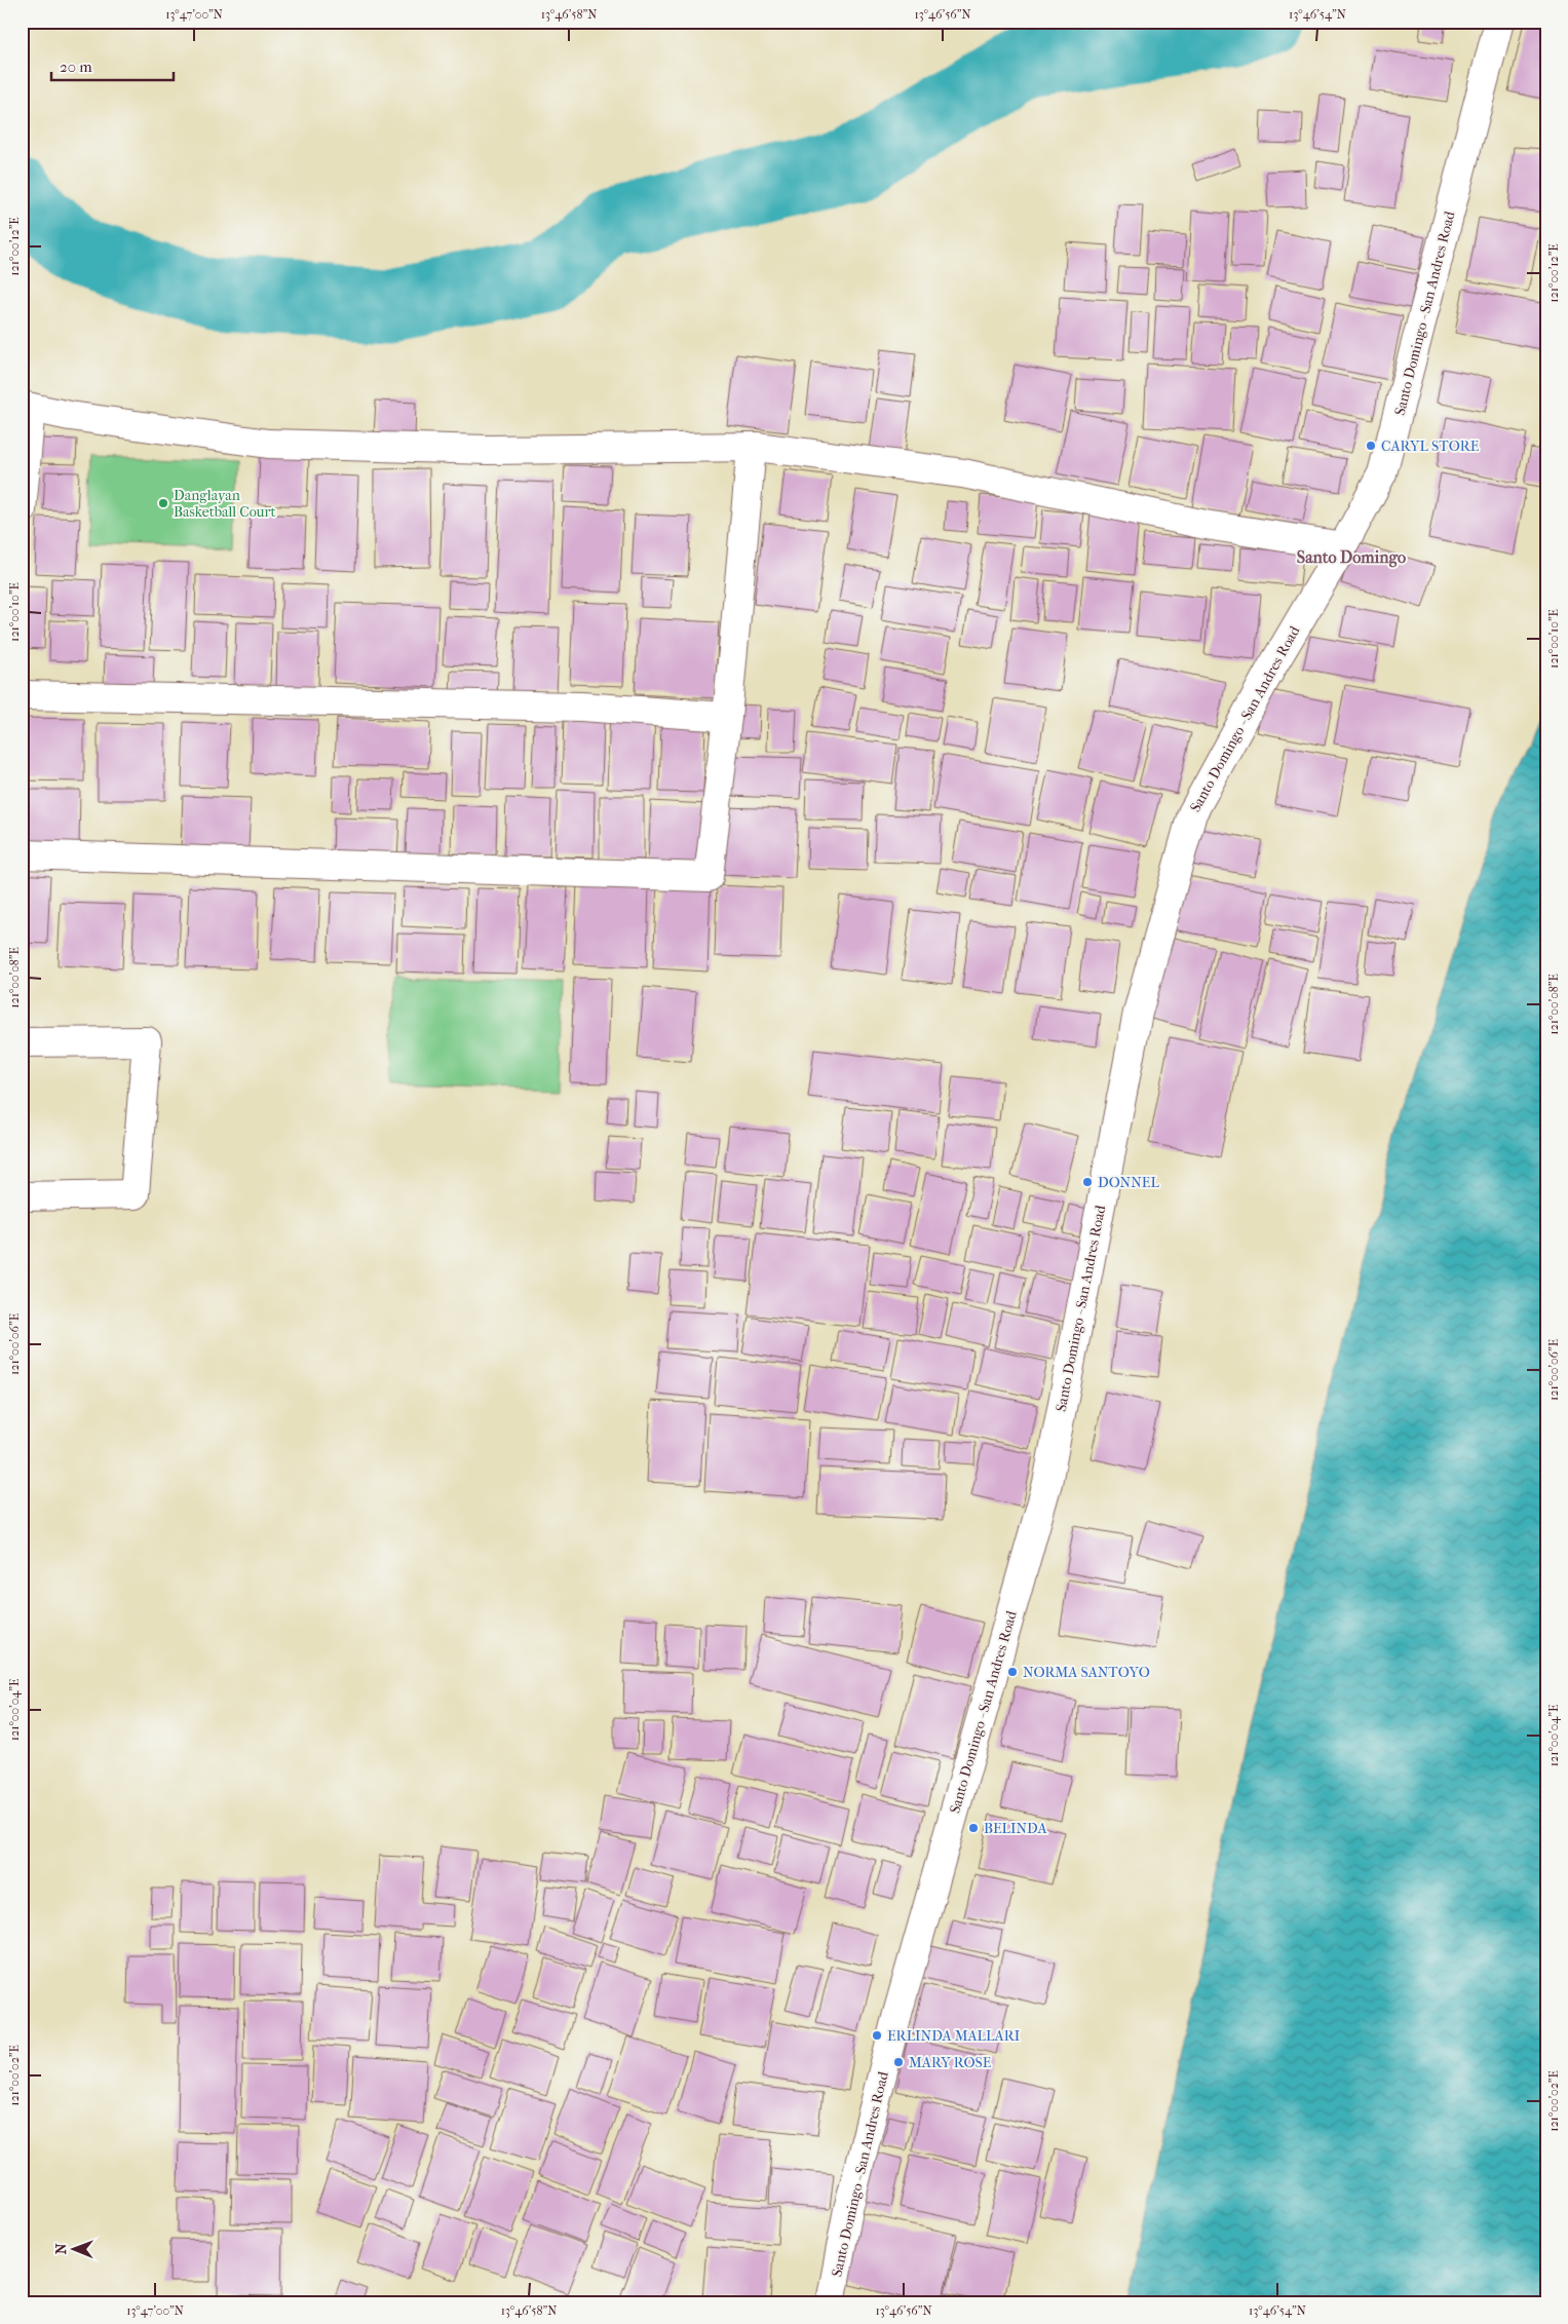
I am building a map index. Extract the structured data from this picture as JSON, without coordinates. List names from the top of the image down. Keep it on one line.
{"streets":{"street":["Santo Domingo - San Andres Road"]},"districts":["Santo Domingo"],"places":["CARYL STORE","Danglayan Basketball Court","DONNEL","NORMA SANTOYO","BELINDA","ERLINDA MALLARI","MARY ROSE"],"scale_bar":"20 m","north":"left","coordinates":["13°47'00\"N","13°46'58\"N","13°46'56\"N","13°46'54\"N","121°00'12\"E","121°00'10\"E","121°00'08\"E","121°00'06\"E","121°00'04\"E","121°00'02\"E"]}
